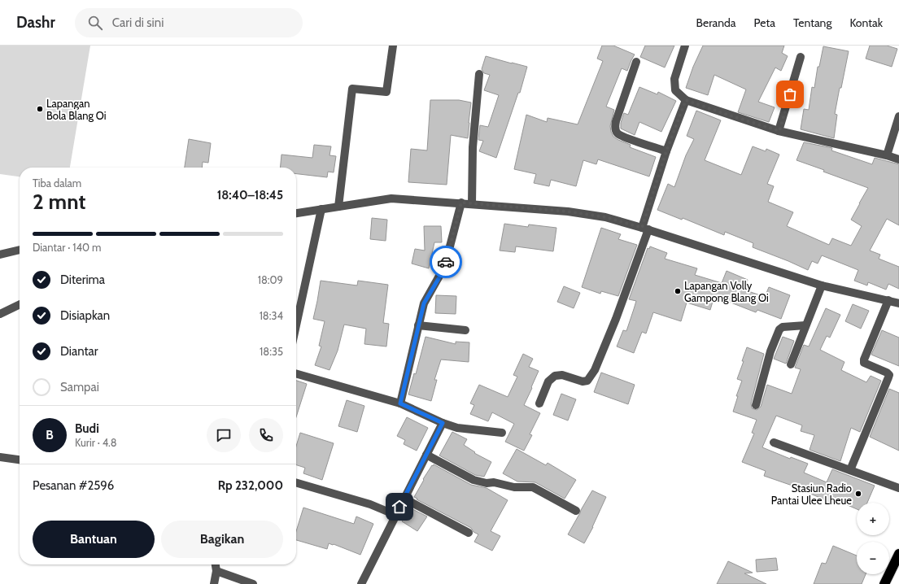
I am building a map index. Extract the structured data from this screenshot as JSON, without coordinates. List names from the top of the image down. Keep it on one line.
{"places":["Lapangan Bola Blang Oi","Lapangan Volly Gampong Blang Oi","Stasiun Radio Pantai Ulee Lheue"],"page":{"header":"Dashr","search":"Cari di sini","nav":["Beranda","Peta","Tentang","Kontak"],"heading":["2 mnt","Tiba dalam","18:40–18:45"],"panel":["Budi","Kurir · 4.8","Pesanan #2596","Rp 232,000"],"bar":"Diantar · 140 m","list":[["Diterima","18:09"],["Disiapkan","18:34"],["Diantar","18:35"],"Sampai"],"round":"B","map_buttons":["+","−"],"buttons":["Bantuan","Bagikan"]}}
